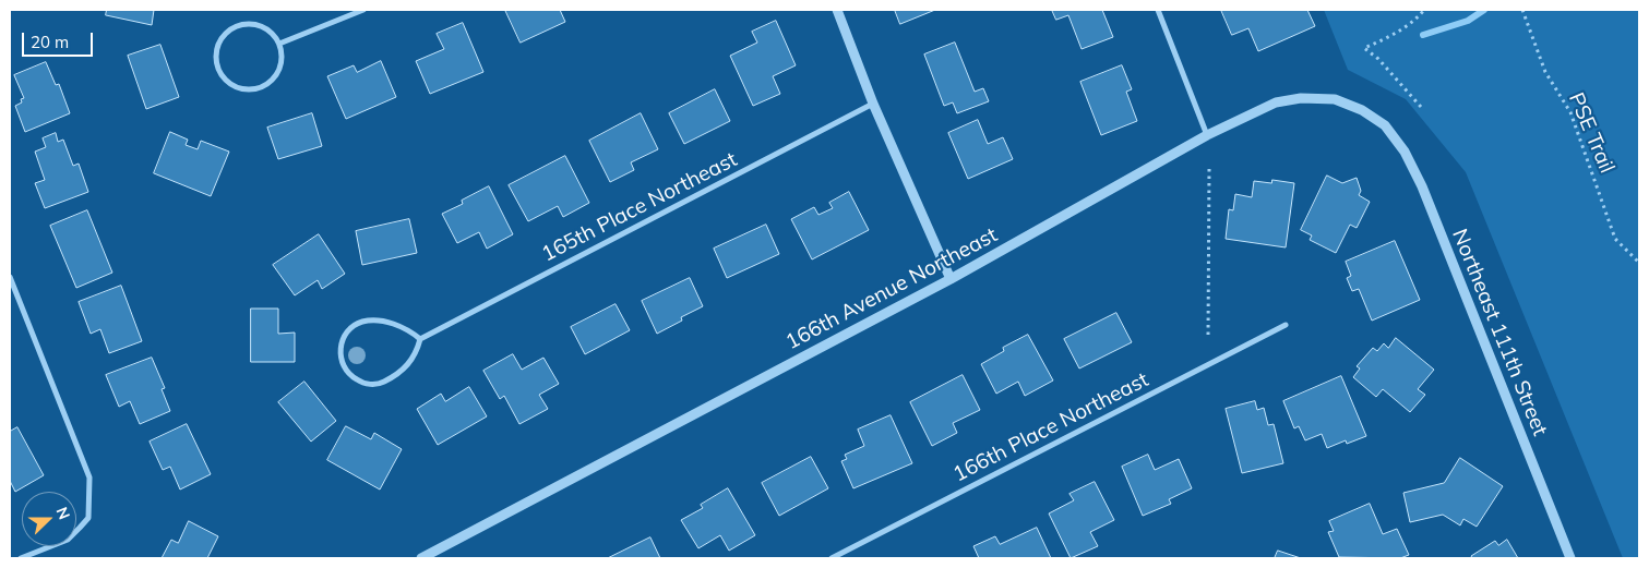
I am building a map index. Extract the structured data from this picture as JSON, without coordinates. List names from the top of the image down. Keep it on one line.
{"streets":{"street":["165th Place Northeast","166th Avenue Northeast","Northeast 111th Street","166th Place Northeast"],"path":["PSE Trail"]},"crossings":[["166th Avenue Northeast","Northeast 111th Street"]],"scale_bar":"20 m","north":"right"}
